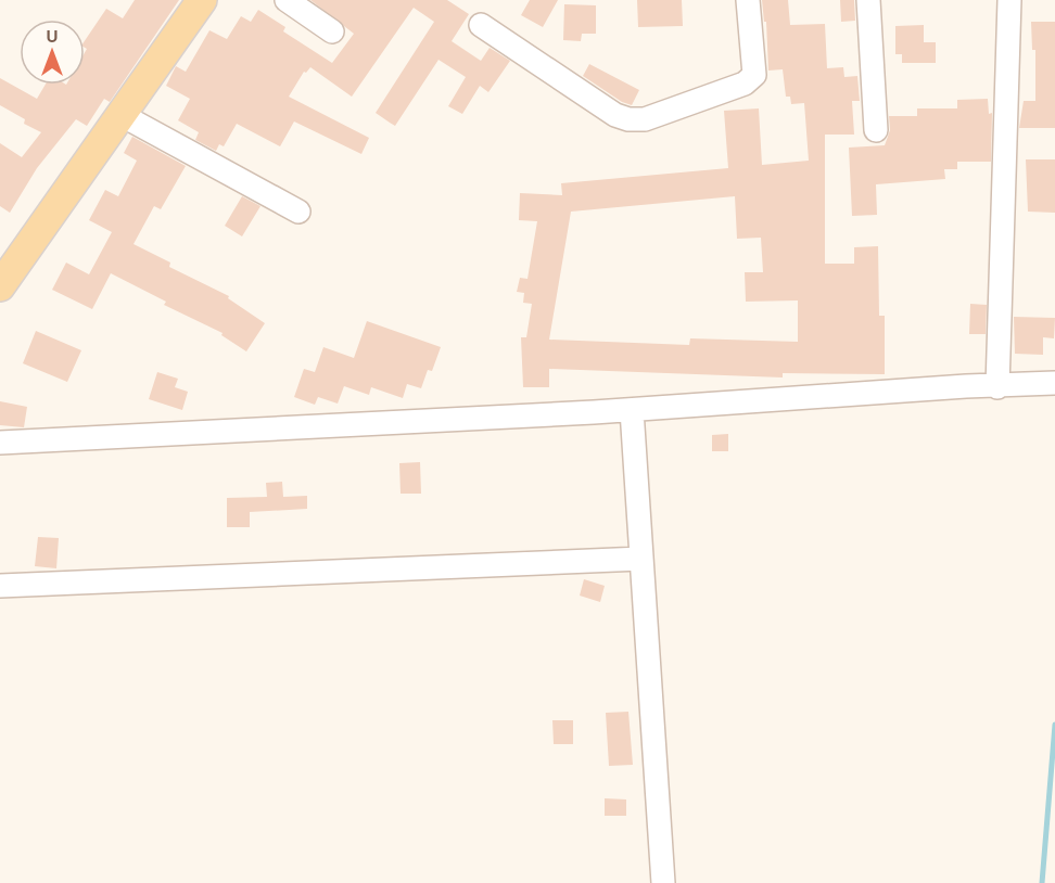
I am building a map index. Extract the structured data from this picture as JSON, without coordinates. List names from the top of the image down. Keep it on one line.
{"north":"top"}
